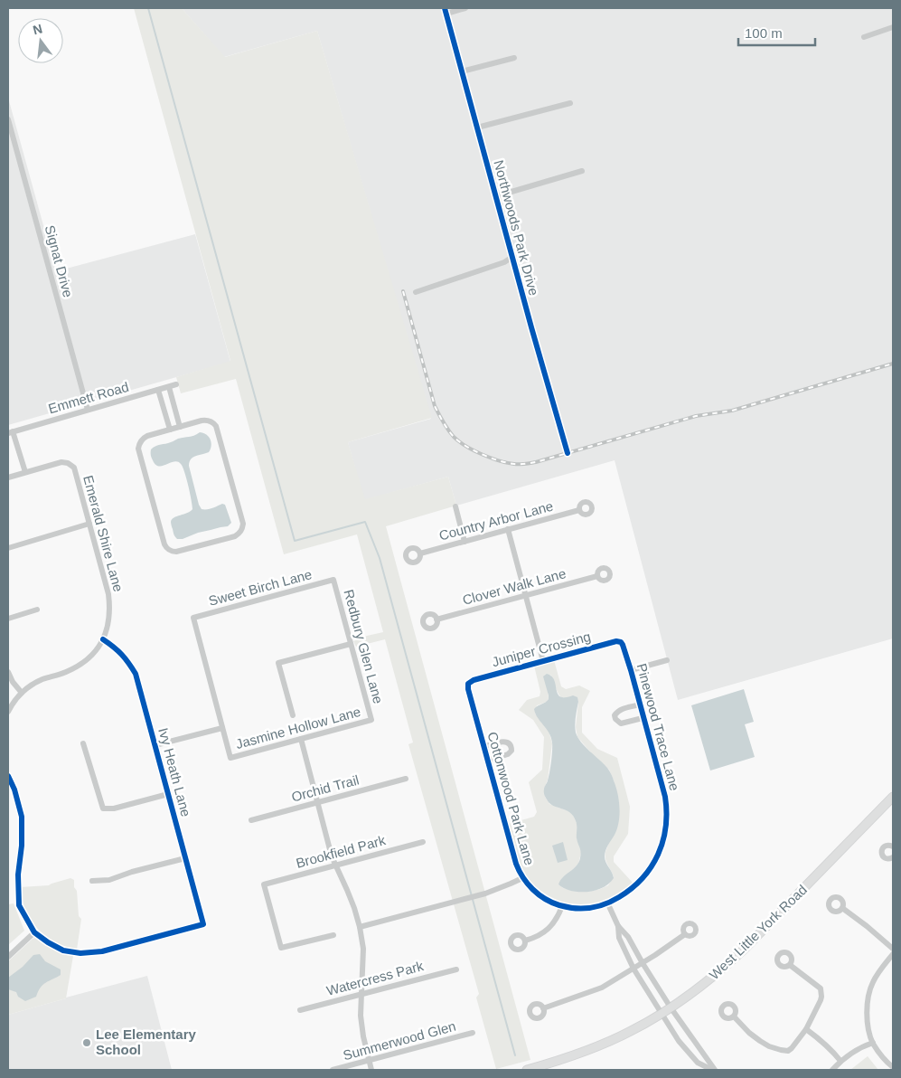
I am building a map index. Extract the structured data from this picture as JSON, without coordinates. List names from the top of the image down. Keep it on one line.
{"streets":{"main road":["West Little York Road"],"street":["Northwoods Park Drive","Signat Drive","Emmett Road","Country Arbor Lane","Emerald Shire Lane","Clover Walk Lane","Sweet Birch Lane","Redbury Glen Lane","Juniper Crossing","Pinewood Trace Lane","Jasmine Hollow Lane","Ivy Heath Lane","Orchid Trail","Cottonwood Park Lane","Brookfield Park","Watercress Park","Summerwood Glen"]},"crossings":[["Signat Drive","Emmett Road"],["Emerald Shire Lane","Ivy Heath Lane"],["Sweet Birch Lane","Redbury Glen Lane"],["Sweet Birch Lane","Jasmine Hollow Lane"],["Redbury Glen Lane","Jasmine Hollow Lane"],["Juniper Crossing","Pinewood Trace Lane"],["Juniper Crossing","Cottonwood Park Lane"],["Pinewood Trace Lane","Cottonwood Park Lane"]],"places":["Lee Elementary School"],"scale_bar":"100 m","north":"top"}
